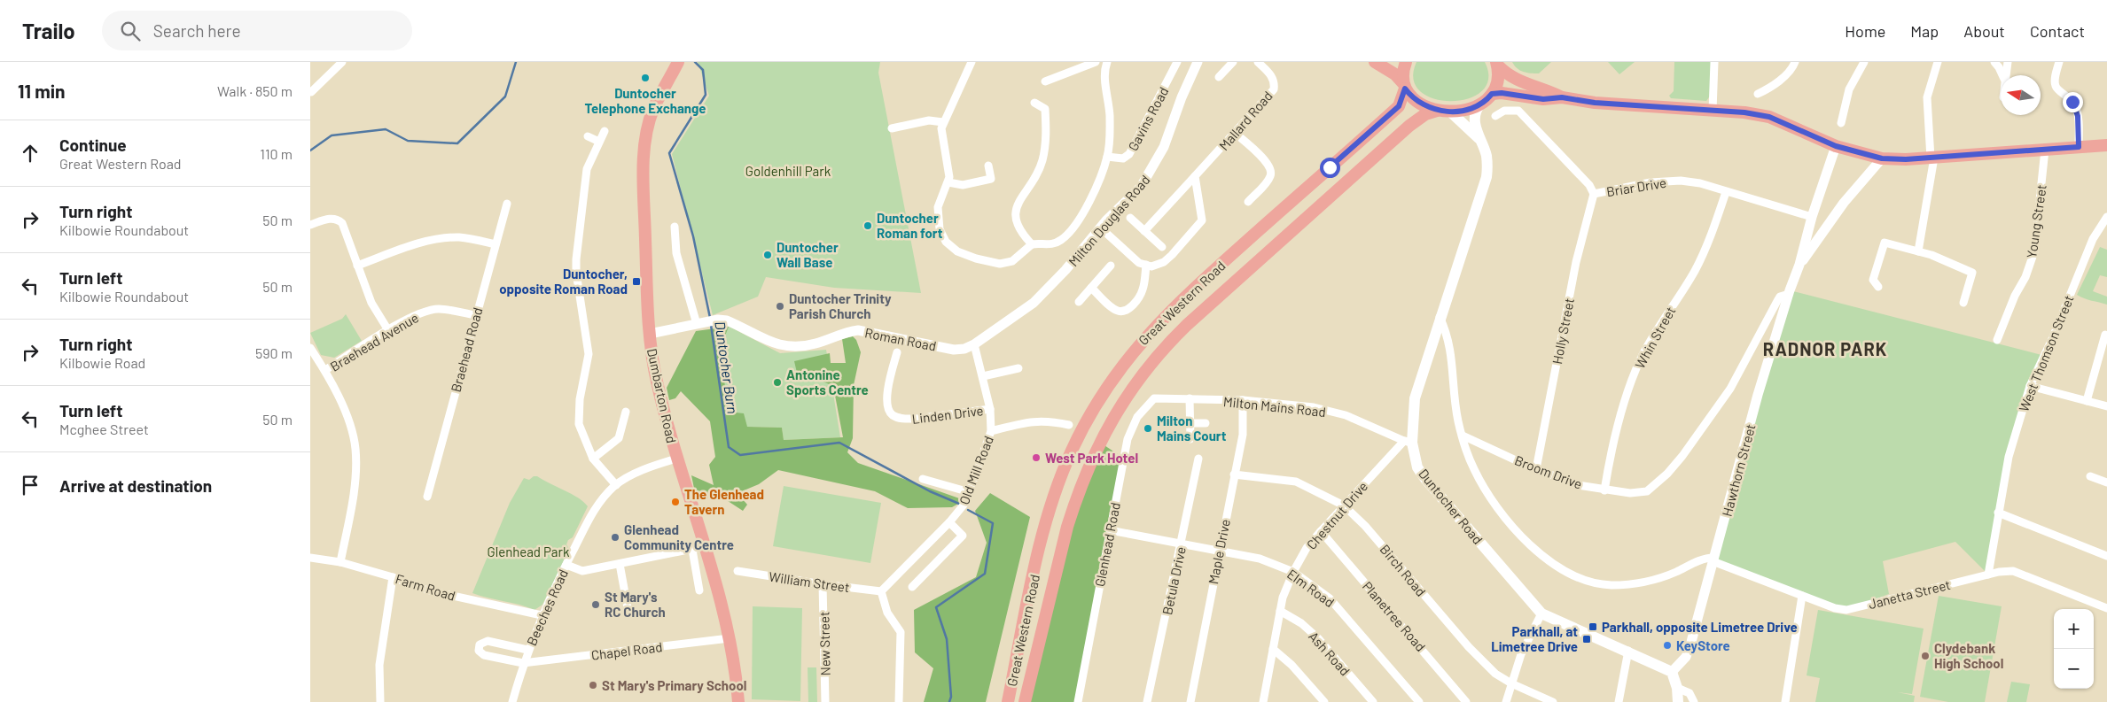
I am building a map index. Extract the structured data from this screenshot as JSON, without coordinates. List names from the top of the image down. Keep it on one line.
{"streets":{"main road":["Great Western Road","Dumbarton Road","Duntocher Road"],"street":["Gavins Road","Mallard Road","Briar Drive","Milton Douglas Road","Young Street","Holly Street","Whin Street","Roman Road","Braehead Avenue","Braehead Road","West Thomson Street","Milton Mains Road","Linden Drive","Old Mill Road","Hawthorn Street","Broom Drive","Chestnut Drive","Glenhead Road","Maple Drive","Birch Road","Betula Drive","William Street","Farm Road","Elm Road","Janetta Street","Beeches Road","Planetree Road","New Street","Chapel Road","Ash Road"]},"crossings":[["Briar Drive","Holly Street"],["Briar Drive","Whin Street"],["Briar Drive","Hawthorn Street"],["Milton Douglas Road","Roman Road"],["Milton Douglas Road","Old Mill Road"],["Holly Street","Broom Drive"],["Whin Street","Broom Drive"],["Roman Road","Dumbarton Road"],["Roman Road","Old Mill Road"],["Braehead Avenue","Braehead Road"],["West Thomson Street","Janetta Street"],["Dumbarton Road","Beeches Road"],["Dumbarton Road","Chapel Road"],["Milton Mains Road","Duntocher Road"],["Milton Mains Road","Chestnut Drive"],["Milton Mains Road","Glenhead Road"],["Milton Mains Road","Maple Drive"],["Linden Drive","Old Mill Road"],["Old Mill Road","William Street"],["Hawthorn Street","Broom Drive"],["Hawthorn Street","Duntocher Road"],["Hawthorn Street","Janetta Street"],["Duntocher Road","Chestnut Drive"],["Chestnut Drive","Birch Road"],["Chestnut Drive","Elm Road"],["Chestnut Drive","Planetree Road"],["Chestnut Drive","Ash Road"],["Glenhead Road","Elm Road"],["Maple Drive","Birch Road"],["Maple Drive","Elm Road"],["Betula Drive","Elm Road"],["William Street","New Street"],["Farm Road","Beeches Road"],["Beeches Road","Chapel Road"]],"districts":["RADNOR PARK"],"water":["Duntocher Burn"],"parks":["Goldenhill Park","Glenhead Park"],"places":{"other":["Duntocher Telephone Exchange","Duntocher Roman fort","Duntocher Wall Base","Duntocher Trinity Parish Church","Antonine Sports Centre","Milton Mains Court","West Park Hotel","The Glenhead Tavern","Glenhead Community Centre","St Mary's RC Church","KeyStore","Clydebank High School","St Mary's Primary School"],"transit":["Duntocher, opposite Roman Road","Parkhall, opposite Limetree Drive","Parkhall, at Limetree Drive"]},"north":"left","page":{"header":"Trailo","search":"Search here","nav":["Home","Map","About","Contact"],"heading":["11 min","Walk · 850 m"],"list":[["Continue","Great Western Road","110 m"],["Turn right","Kilbowie Roundabout","50 m"],["Turn left","Kilbowie Roundabout","50 m"],["Turn right","Kilbowie Road","590 m"],["Turn left","Mcghee Street","50 m"],"Arrive at destination"],"map_buttons":["+","−"]}}
